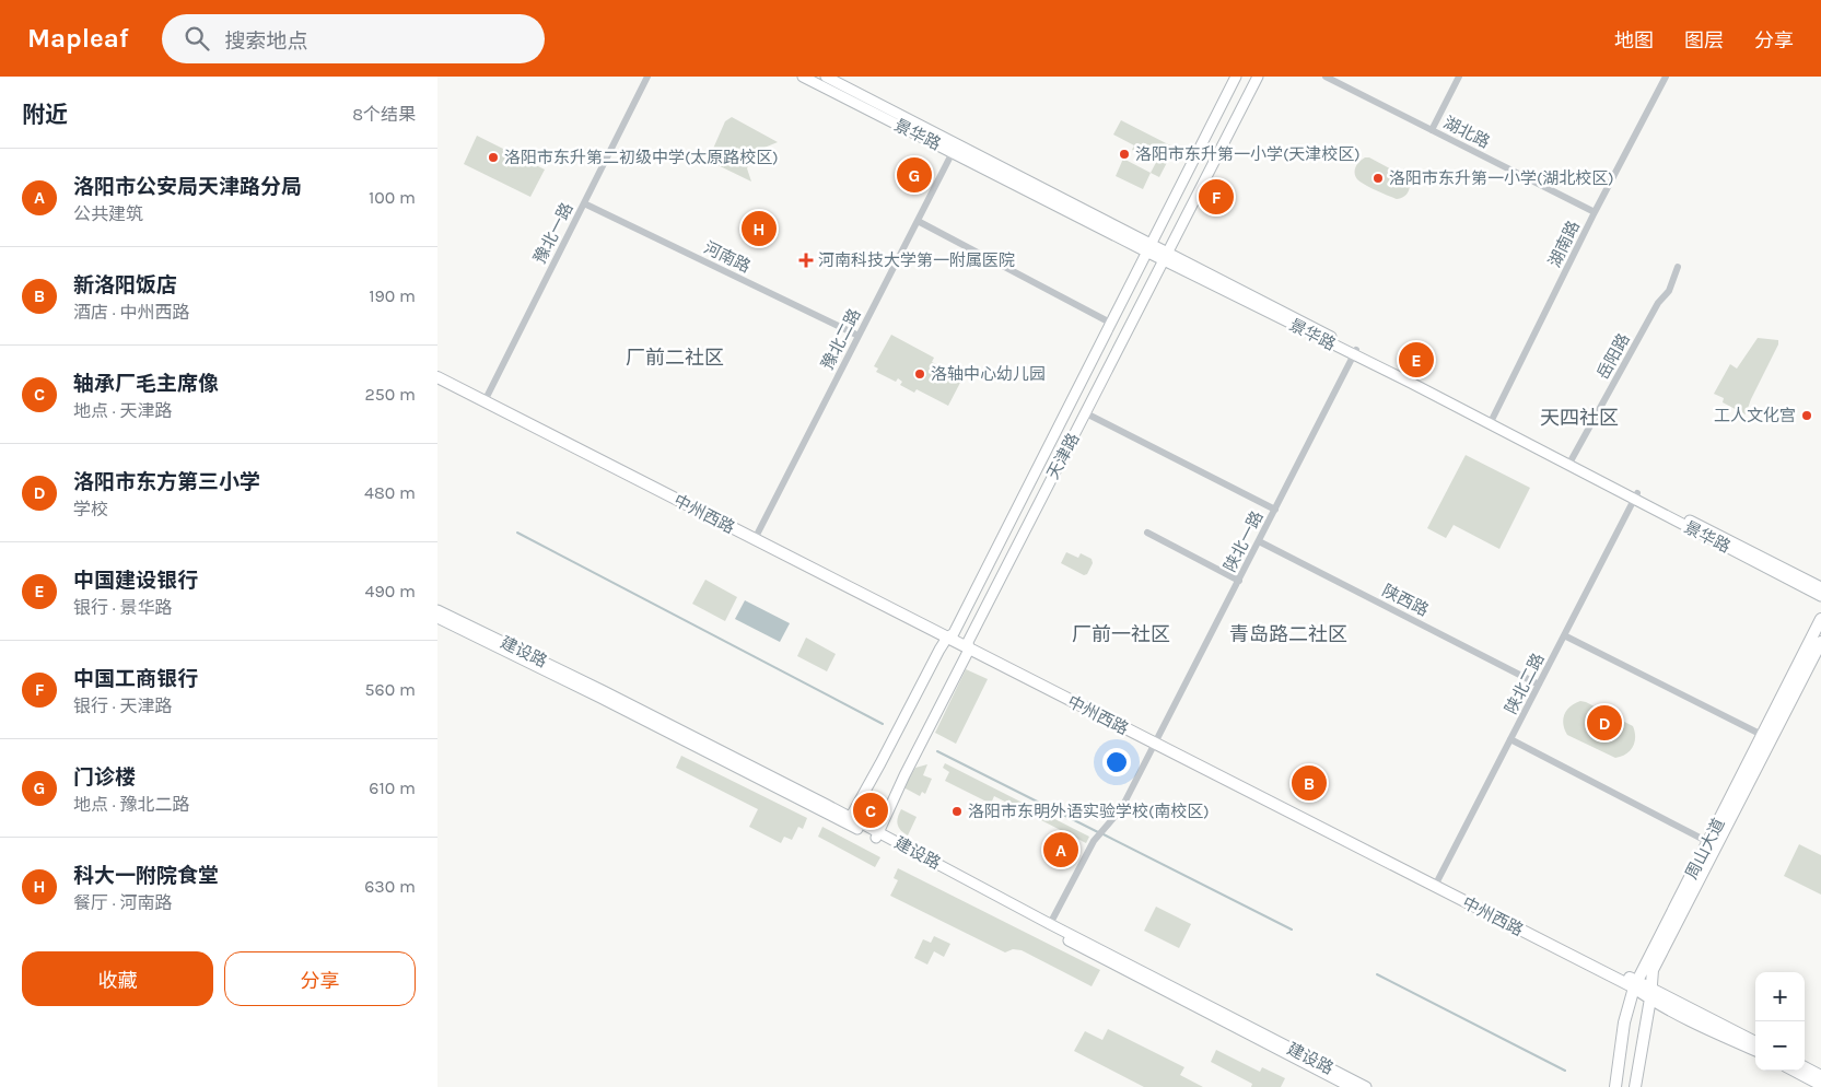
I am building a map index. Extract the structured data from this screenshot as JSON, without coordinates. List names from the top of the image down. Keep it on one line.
{"streets":{"main road":["景华路","天津路","中州西路","建设路","周山大道"],"street":["湖北路","豫北一路","湖南路","河南路","豫北二路","岳阳路","陕北一路","陕西路","陕北二路"]},"crossings":[["湖北路","湖南路"],["景华路","湖南路"],["景华路","豫北二路"],["景华路","岳阳路"],["景华路","天津路"],["景华路","陕北一路"],["景华路","陕北二路"],["豫北一路","河南路"],["豫北一路","中州西路"],["河南路","豫北二路"],["豫北二路","中州西路"],["天津路","中州西路"],["天津路","建设路"],["中州西路","陕北一路"],["中州西路","陕北二路"],["中州西路","周山大道"],["陕北一路","陕西路"],["陕北一路","建设路"],["陕西路","陕北二路"]],"districts":["厂前二社区","天四社区","厂前一社区","青岛路二社区"],"places":{"other":["洛阳市东升第一小学(天津校区)","洛阳市东升第二初级中学(太原路校区)","洛阳市东升第一小学(湖北校区)","洛轴中心幼儿园","工人文化宫","洛阳市东明外语实验学校(南校区)"],"health":["河南科技大学第一附属医院"]},"page":{"header":"Mapleaf","search":"搜索地点","nav":["地图","图层","分享"],"heading":["附近","8个结果"],"list":[{"mark":"A","name":"洛阳市公安局天津路分局","note":"公共建筑","value":"100 m"},{"mark":"B","name":"新洛阳饭店","note":"酒店 · 中州西路","value":"190 m"},{"mark":"C","name":"轴承厂毛主席像","note":"地点 · 天津路","value":"250 m"},{"mark":"D","name":"洛阳市东方第三小学","note":"学校","value":"480 m"},{"mark":"E","name":"中国建设银行","note":"银行 · 景华路","value":"490 m"},{"mark":"F","name":"中国工商银行","note":"银行 · 天津路","value":"560 m"},{"mark":"G","name":"门诊楼","note":"地点 · 豫北二路","value":"610 m"},{"mark":"H","name":"科大一附院食堂","note":"餐厅 · 河南路","value":"630 m"}],"pins":["G","F","H","E","D","B","C","A"],"buttons":["收藏","分享"],"map_buttons":["+","−"]}}
